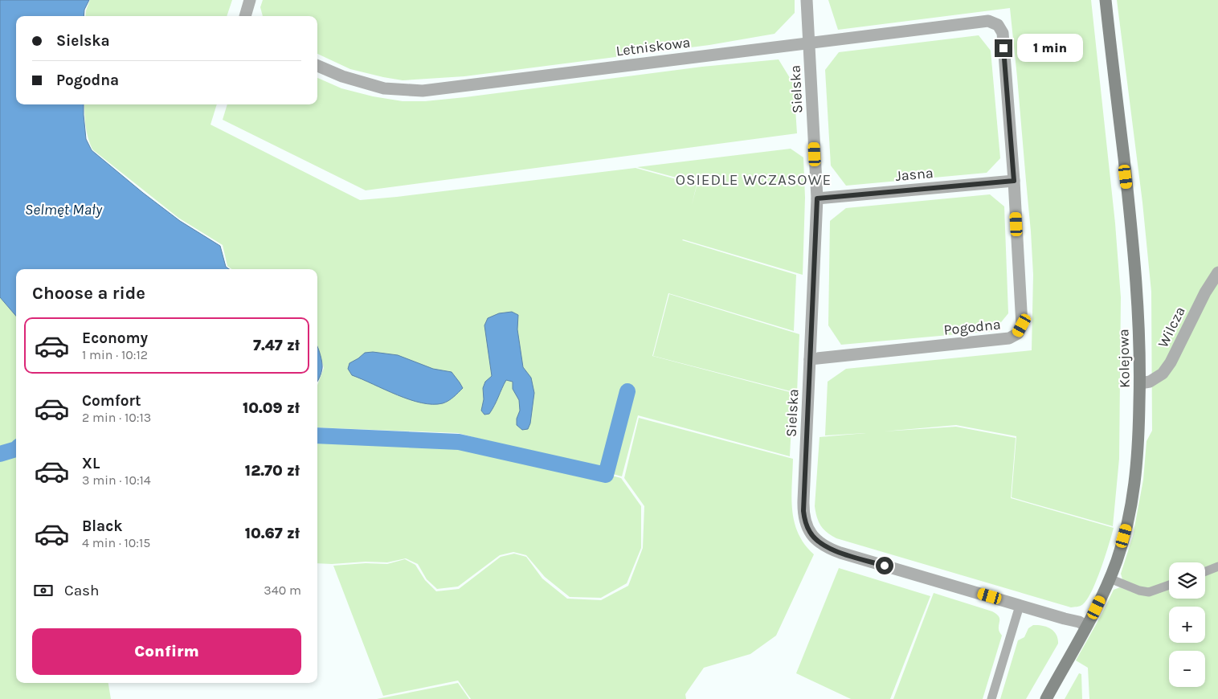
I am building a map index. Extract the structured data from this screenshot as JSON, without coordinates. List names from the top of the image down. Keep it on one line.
{"streets":{"street":["Letniskowa","Sielska","Jasna","Pogodna","Wilcza","Kolejowa"]},"crossings":[["Letniskowa","Sielska"],["Letniskowa","Pogodna"],["Sielska","Jasna"],["Sielska","Pogodna"],["Sielska","Kolejowa"],["Jasna","Pogodna"],["Wilcza","Kolejowa"]],"districts":["OSIEDLE WCZASOWE"],"water":["Selmęt Mały"],"page":{"banner":["Sielska","Pogodna"],"bubble":"1 min","heading":"Choose a ride","list":[{"name":"Economy","note":"1 min · 10:12","value":"7.47 zł"},{"name":"Comfort","note":"2 min · 10:13","value":"10.09 zł"},{"name":"XL","note":"3 min · 10:14","value":"12.70 zł"},{"name":"Black","note":"4 min · 10:15","value":"10.67 zł"}],"map_buttons":["+","−"],"pay":["Cash","340 m"],"buttons":"Confirm"}}
